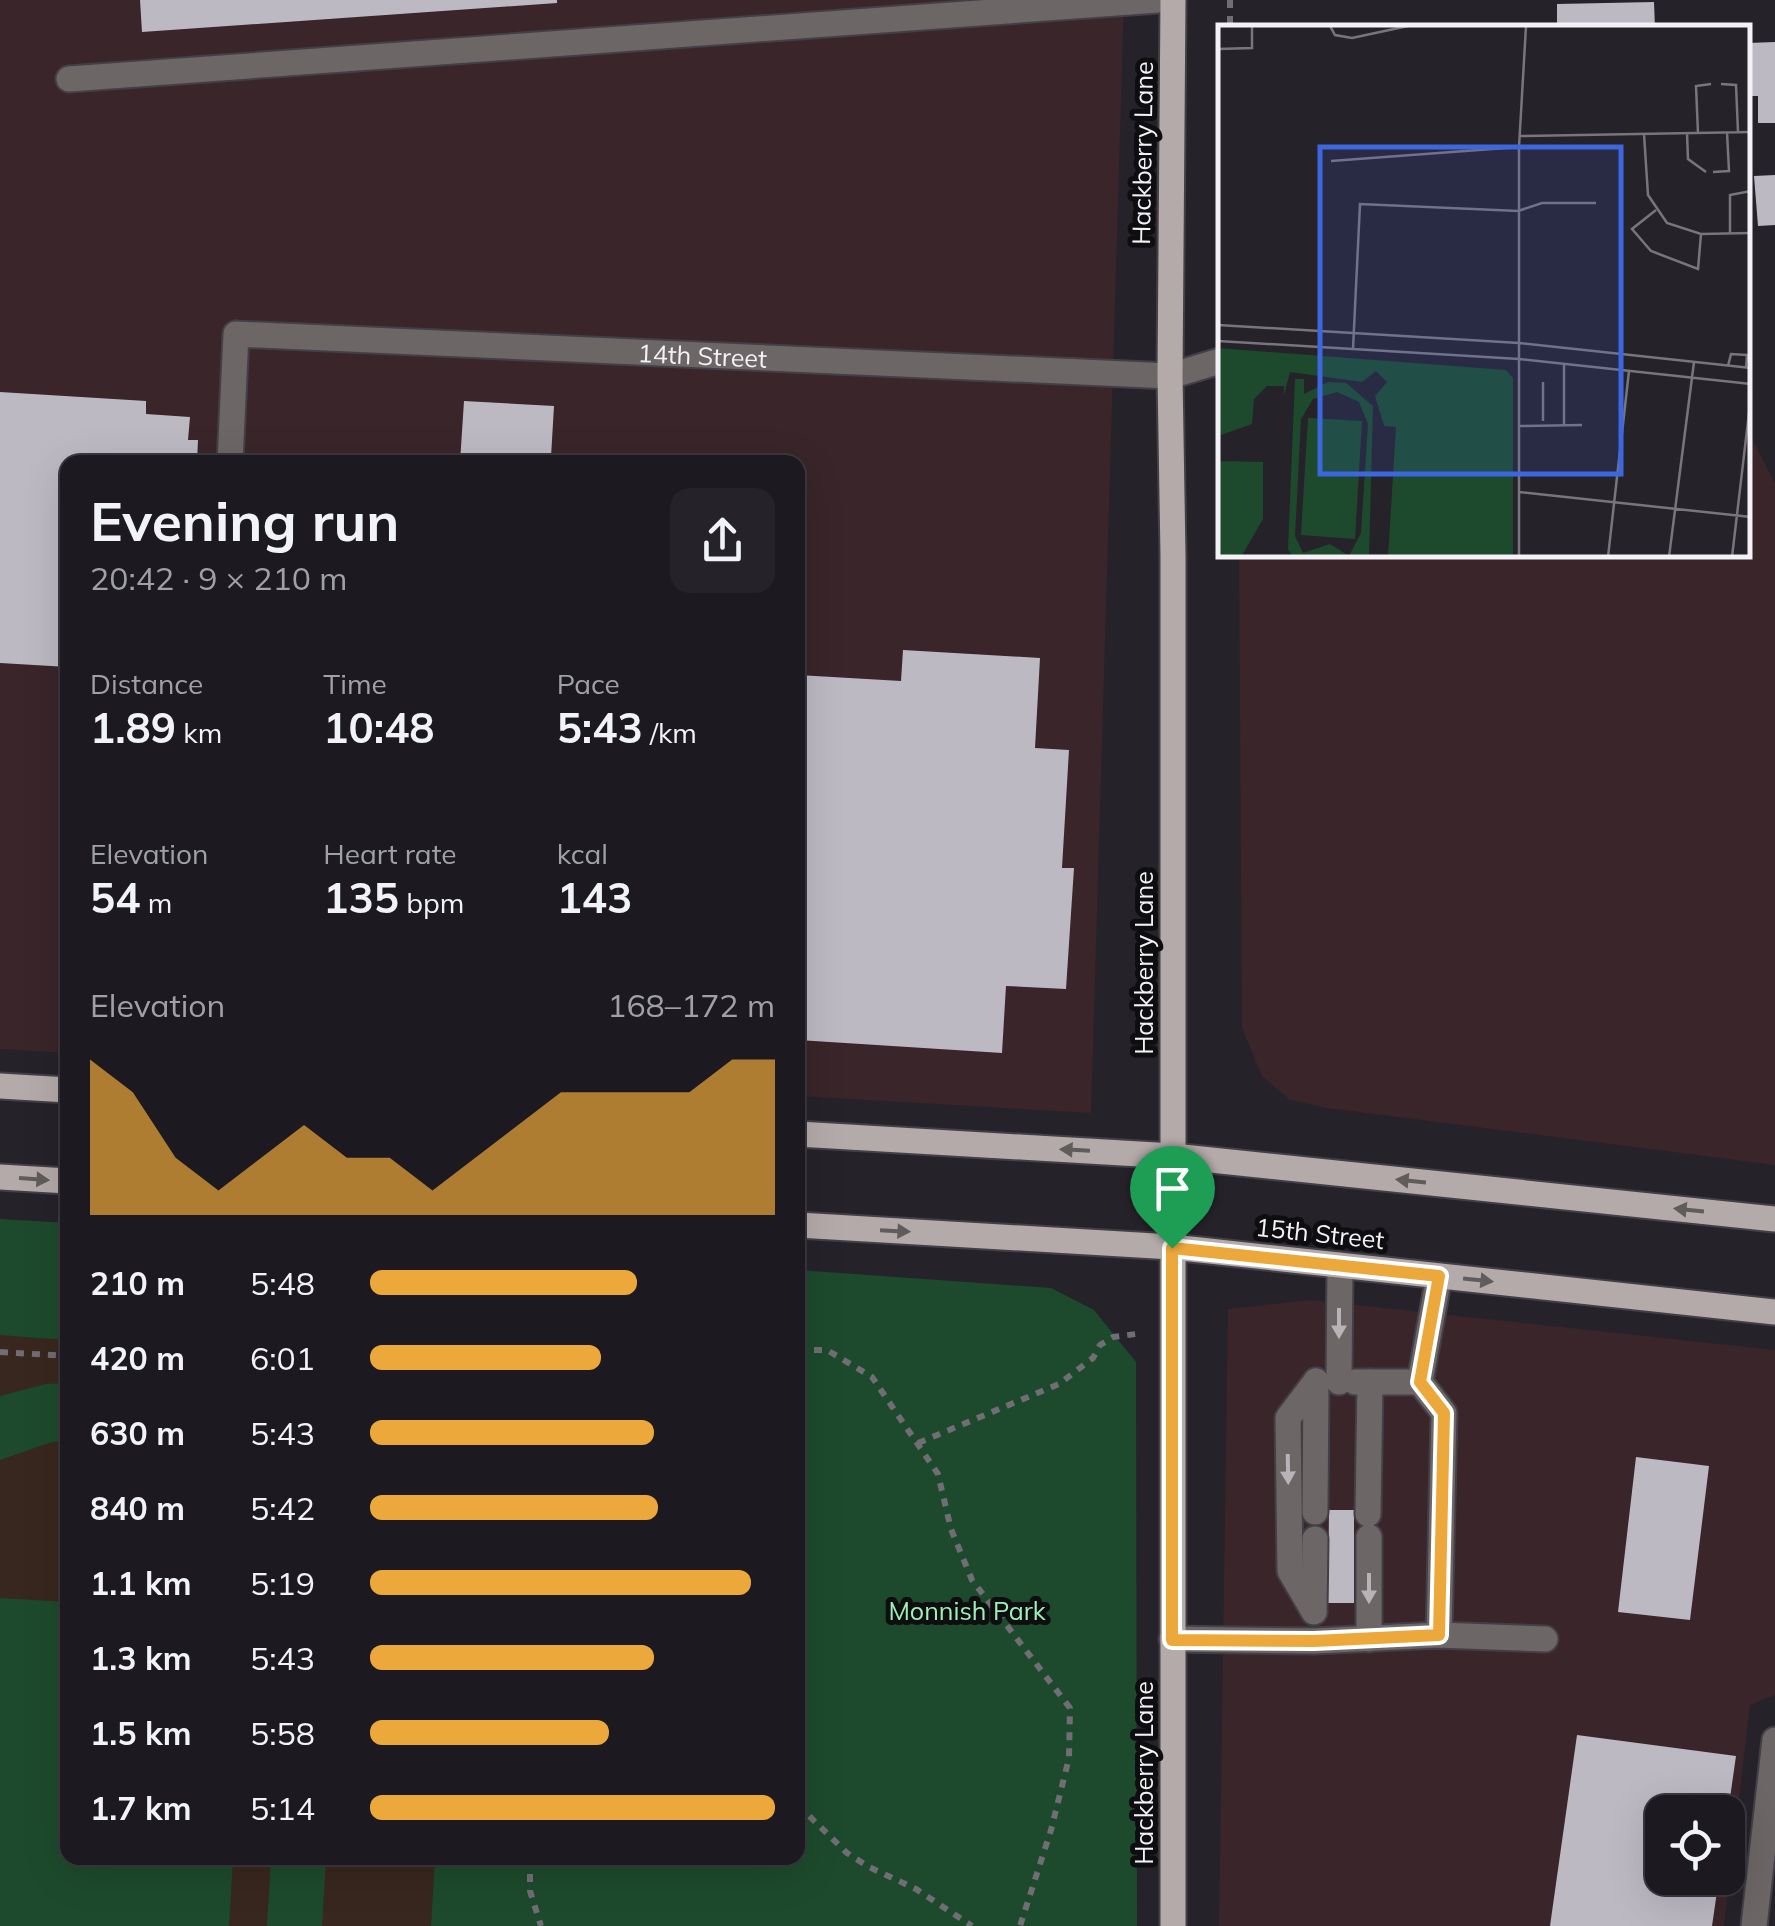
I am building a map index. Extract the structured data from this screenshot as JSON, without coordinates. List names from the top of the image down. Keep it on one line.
{"streets":{"main road":["Hackberry Lane","15th Street"],"street":["14th Street"]},"crossings":[["Hackberry Lane","14th Street"],["Hackberry Lane","15th Street"]],"parks":["Monnish Park"],"page":{"heading":["Evening run","20:42 · 9 × 210 m"],"stats":[["Distance","1.89 km"],["Time","10:48"],["Pace","5:43 /km"],["Elevation","54 m"],["Heart rate","135 bpm"],["kcal","143"]],"chart":["Elevation","168–172 m"],"list":[{"name":"210 m","note":"5:48"},{"name":"420 m","note":"6:01"},{"name":"630 m","note":"5:43"},{"name":"840 m","note":"5:42"},{"name":"1.1 km","note":"5:19"},{"name":"1.3 km","note":"5:43"},{"name":"1.5 km","note":"5:58"},{"name":"1.7 km","note":"5:14"}]}}
